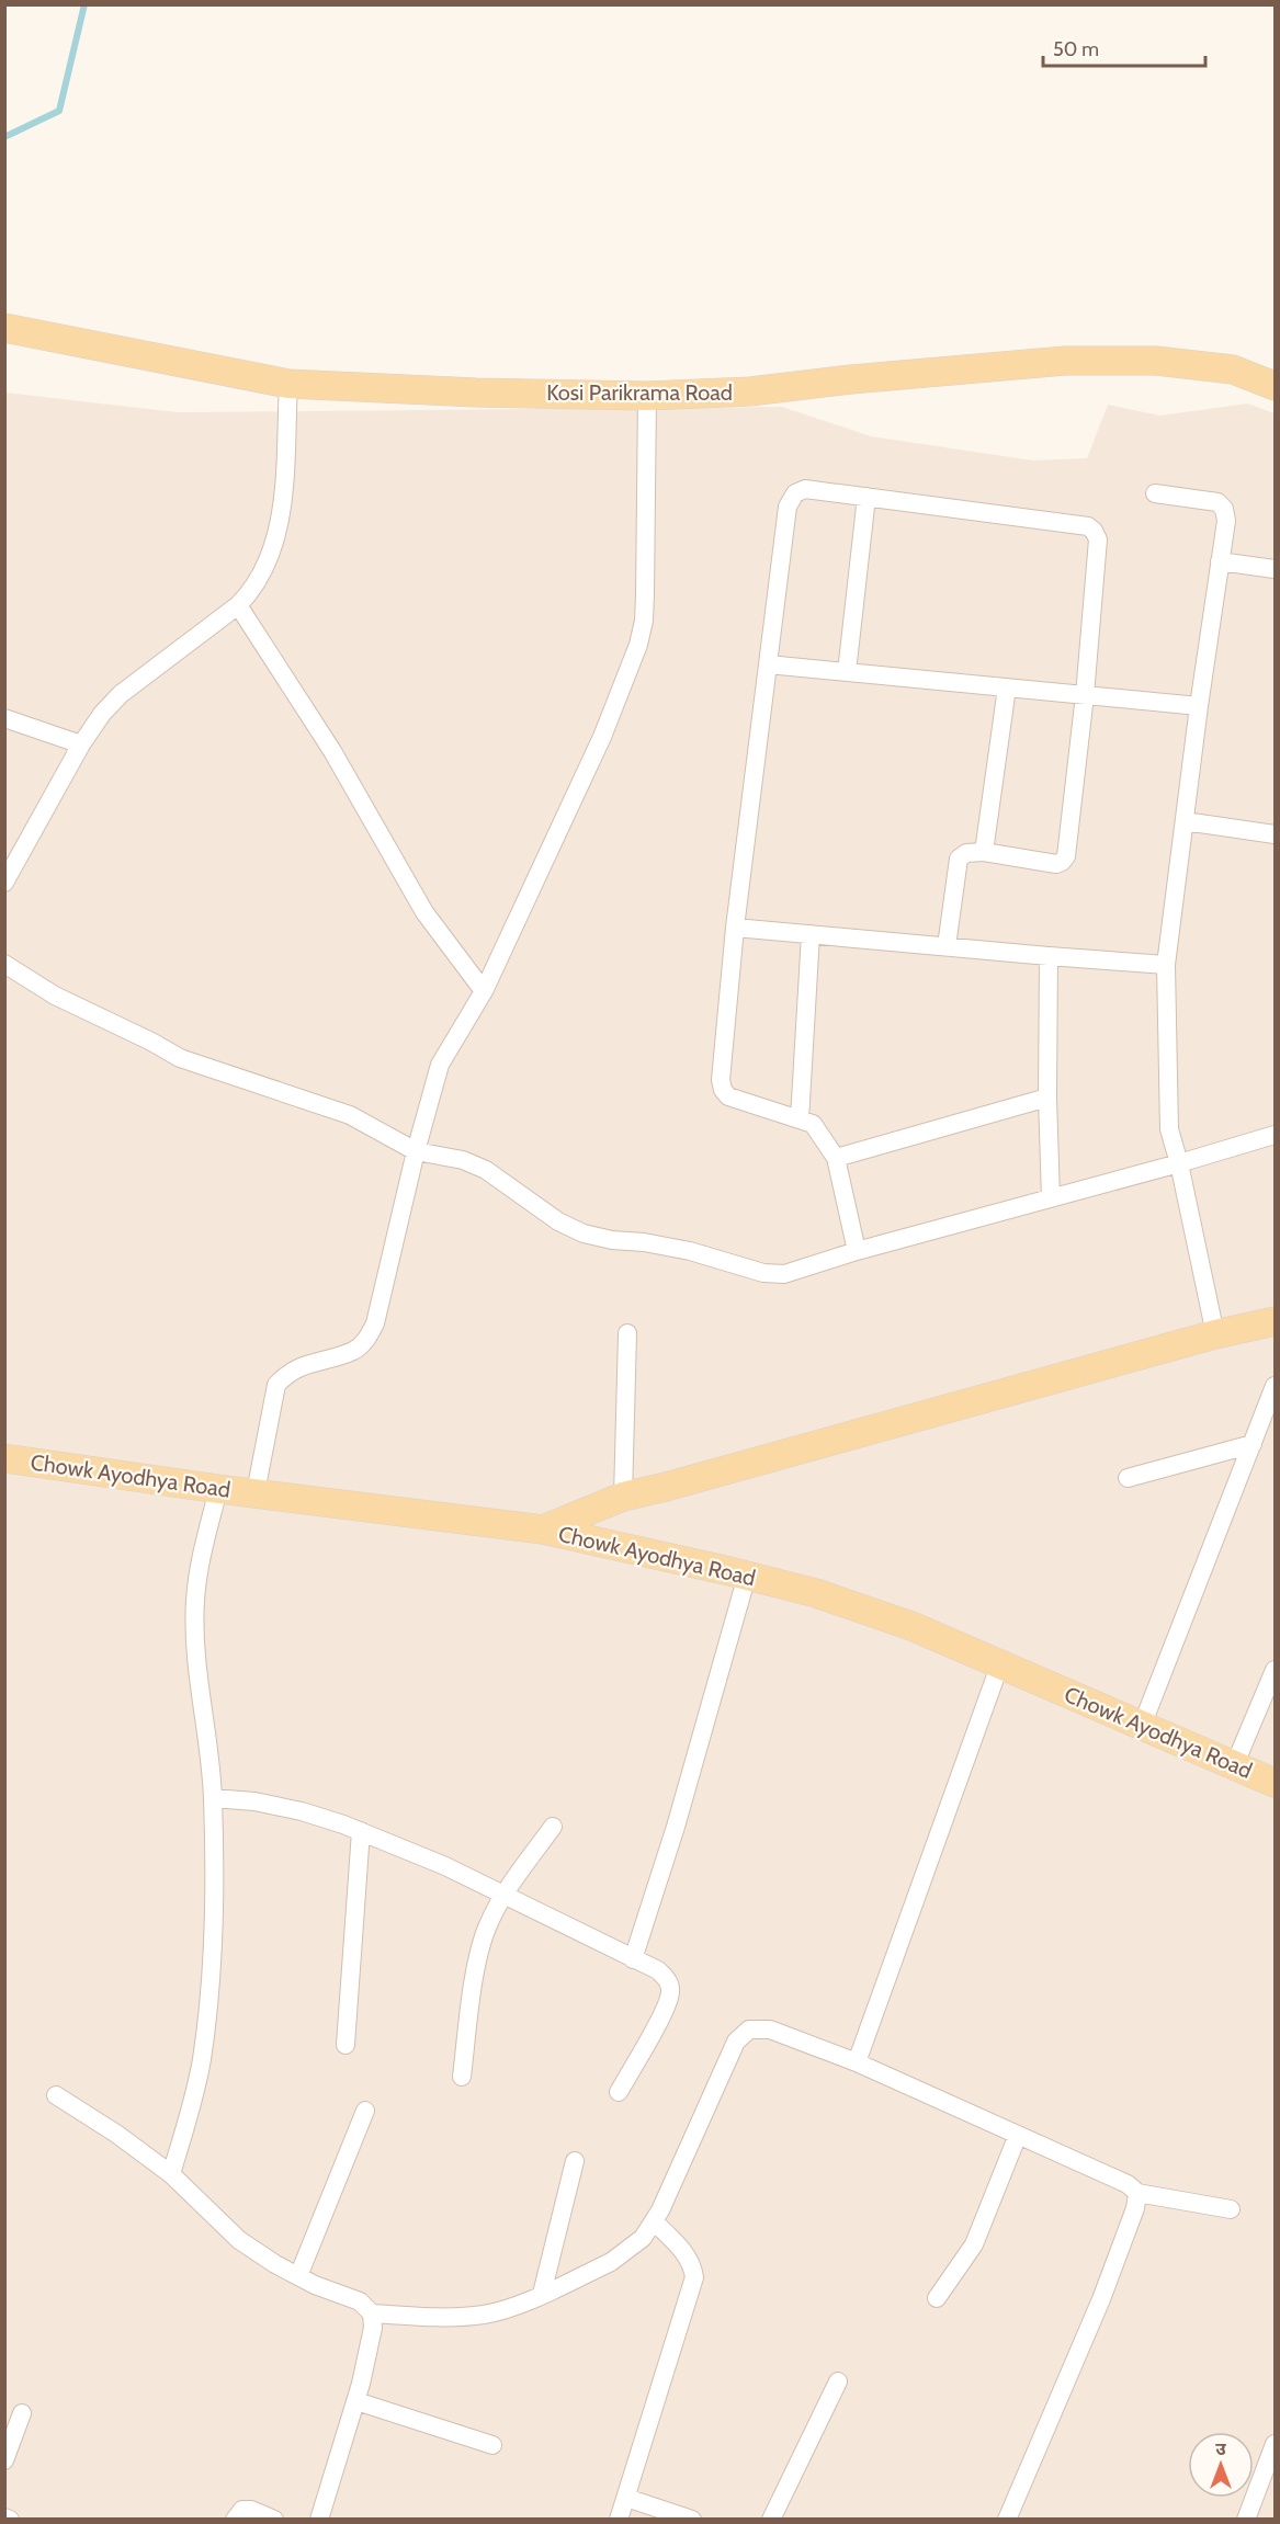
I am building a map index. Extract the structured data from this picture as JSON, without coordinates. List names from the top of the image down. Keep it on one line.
{"streets":{"main road":["Kosi Parikrama Road","Chowk Ayodhya Road"]},"scale_bar":"50 m","north":"top"}
